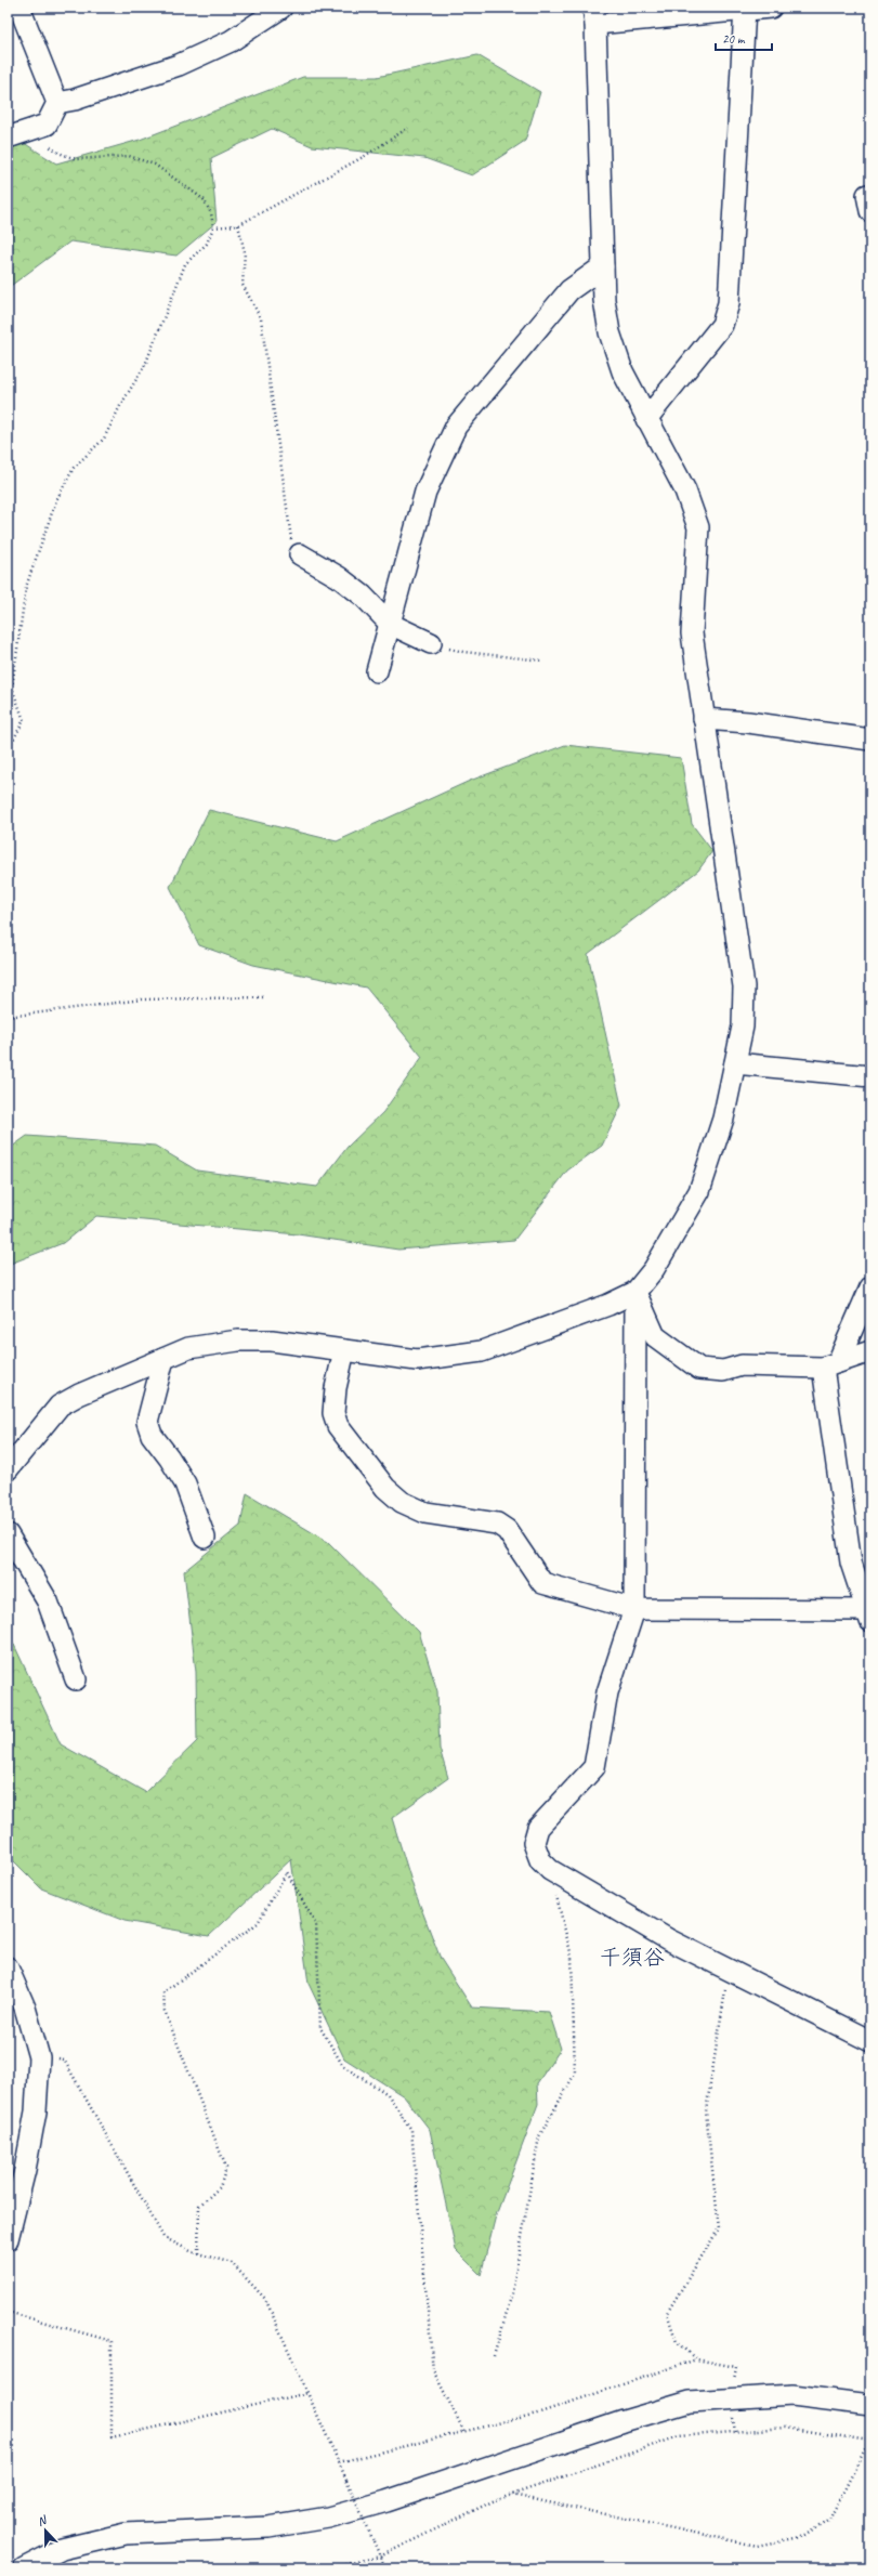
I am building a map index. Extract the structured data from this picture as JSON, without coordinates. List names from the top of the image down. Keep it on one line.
{"districts":["千須谷"],"scale_bar":"20 m","north":"top"}
